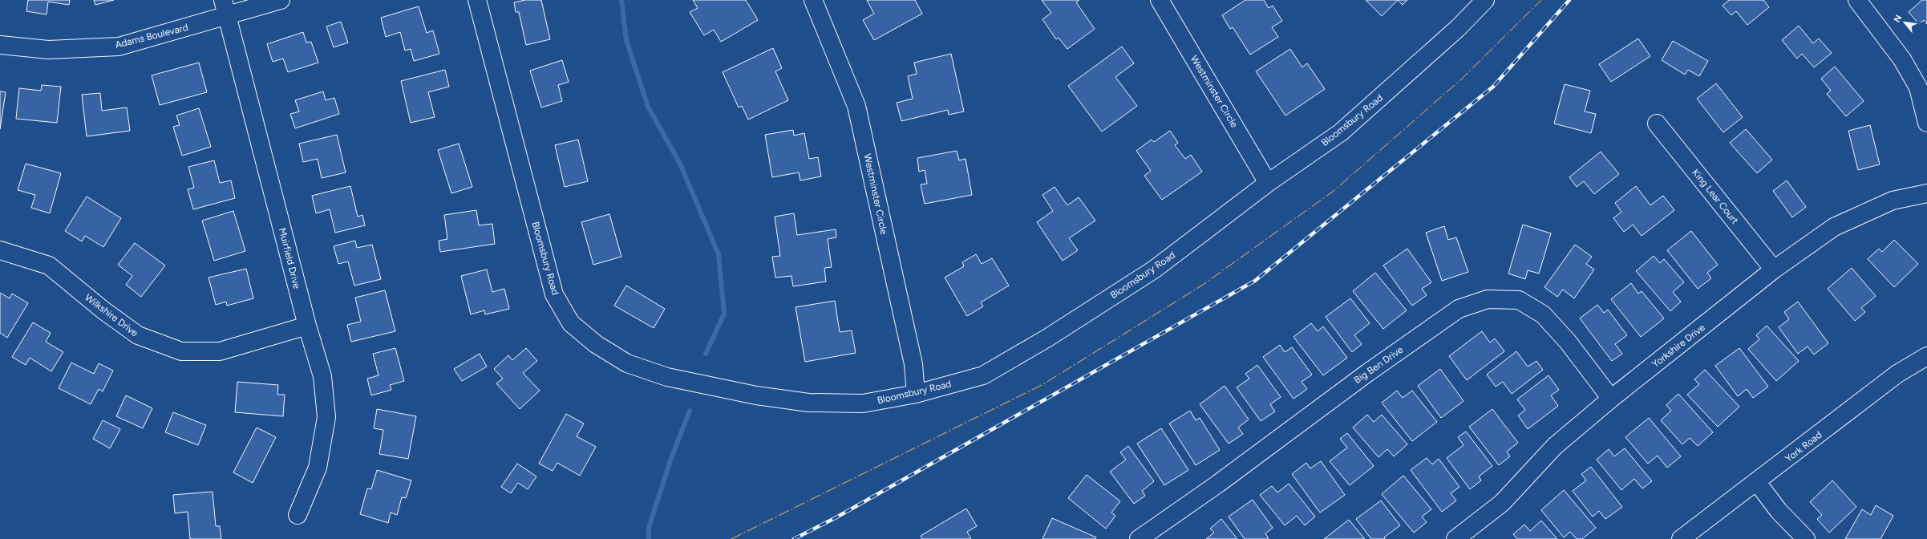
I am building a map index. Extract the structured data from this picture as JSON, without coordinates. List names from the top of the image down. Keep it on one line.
{"streets":{"street":["Adams Boulevard","Westminster Circle","Bloomsbury Road","King Lear Court","Muirfield Drive","Wilkshire Drive","Yorkshire Drive","Big Ben Drive","York Road"]},"crossings":[["Adams Boulevard","Muirfield Drive"],["Westminster Circle","Bloomsbury Road"],["King Lear Court","Yorkshire Drive"],["Muirfield Drive","Wilkshire Drive"],["Yorkshire Drive","Big Ben Drive"]],"north":"top left"}
